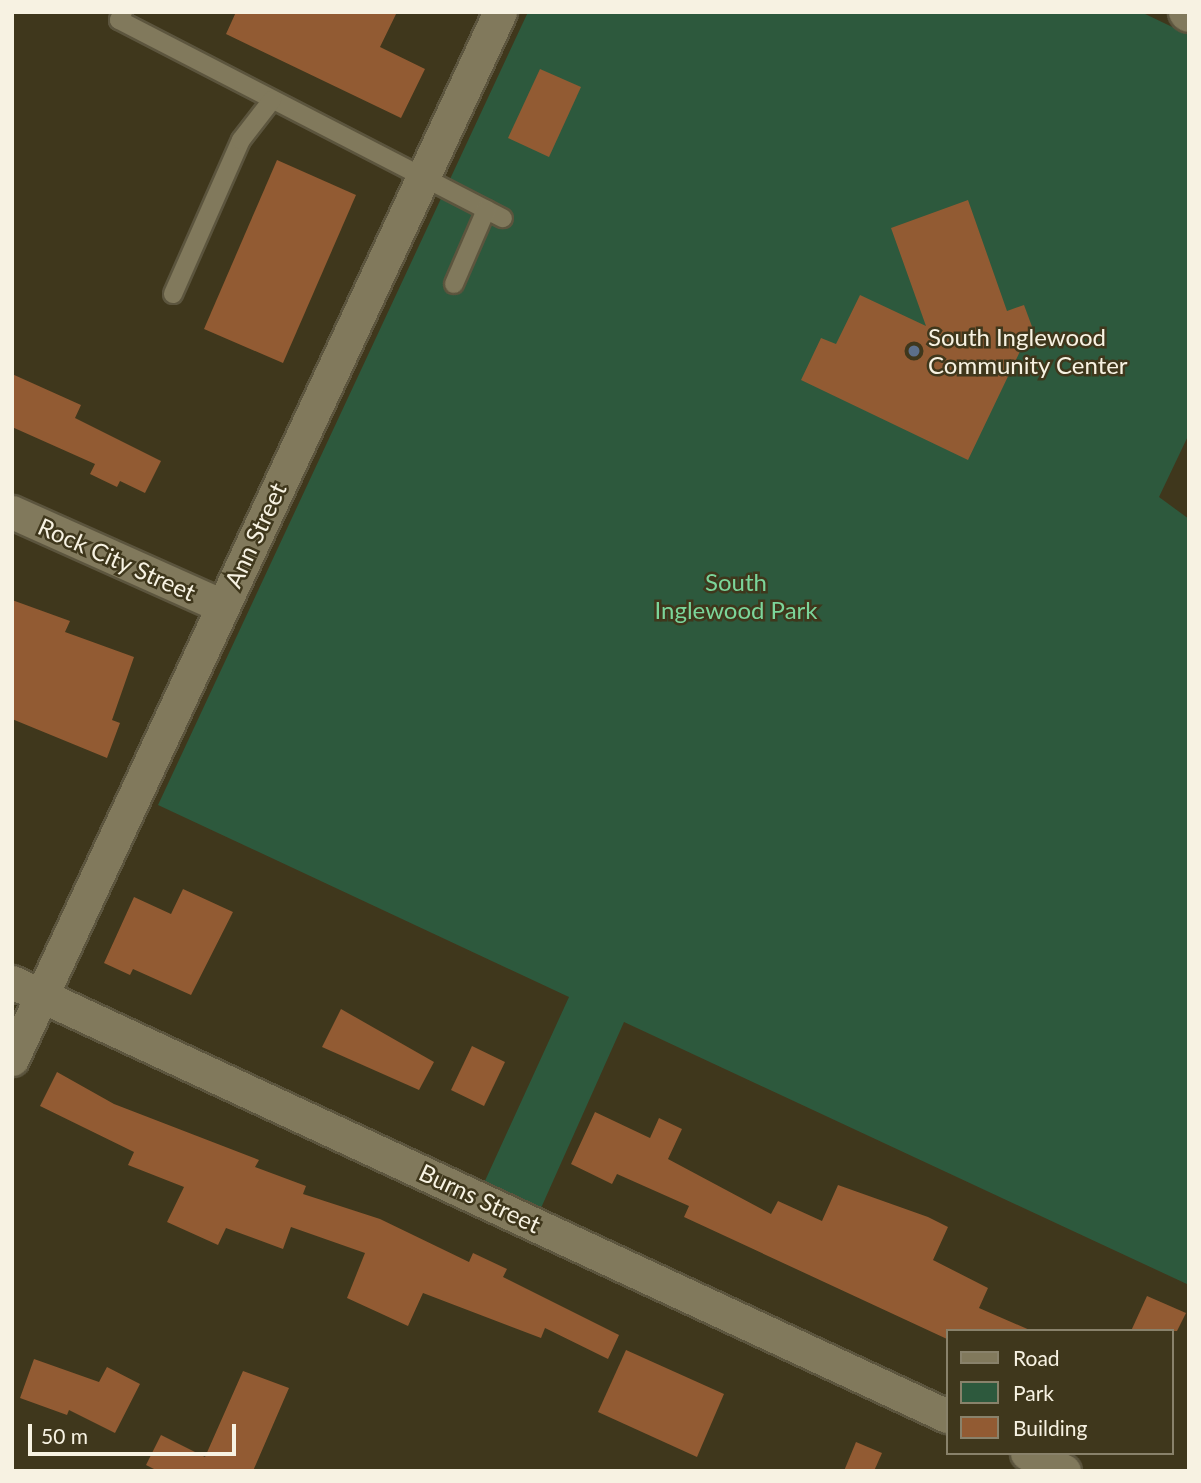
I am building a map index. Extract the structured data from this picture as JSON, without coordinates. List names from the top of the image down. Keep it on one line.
{"streets":{"street":["Ann Street","Rock City Street","Burns Street"]},"crossings":[["Ann Street","Rock City Street"],["Ann Street","Burns Street"]],"parks":["South Inglewood Park"],"places":["South Inglewood Community Center"],"legend":["Road","Park","Building"],"scale_bar":"50 m"}
